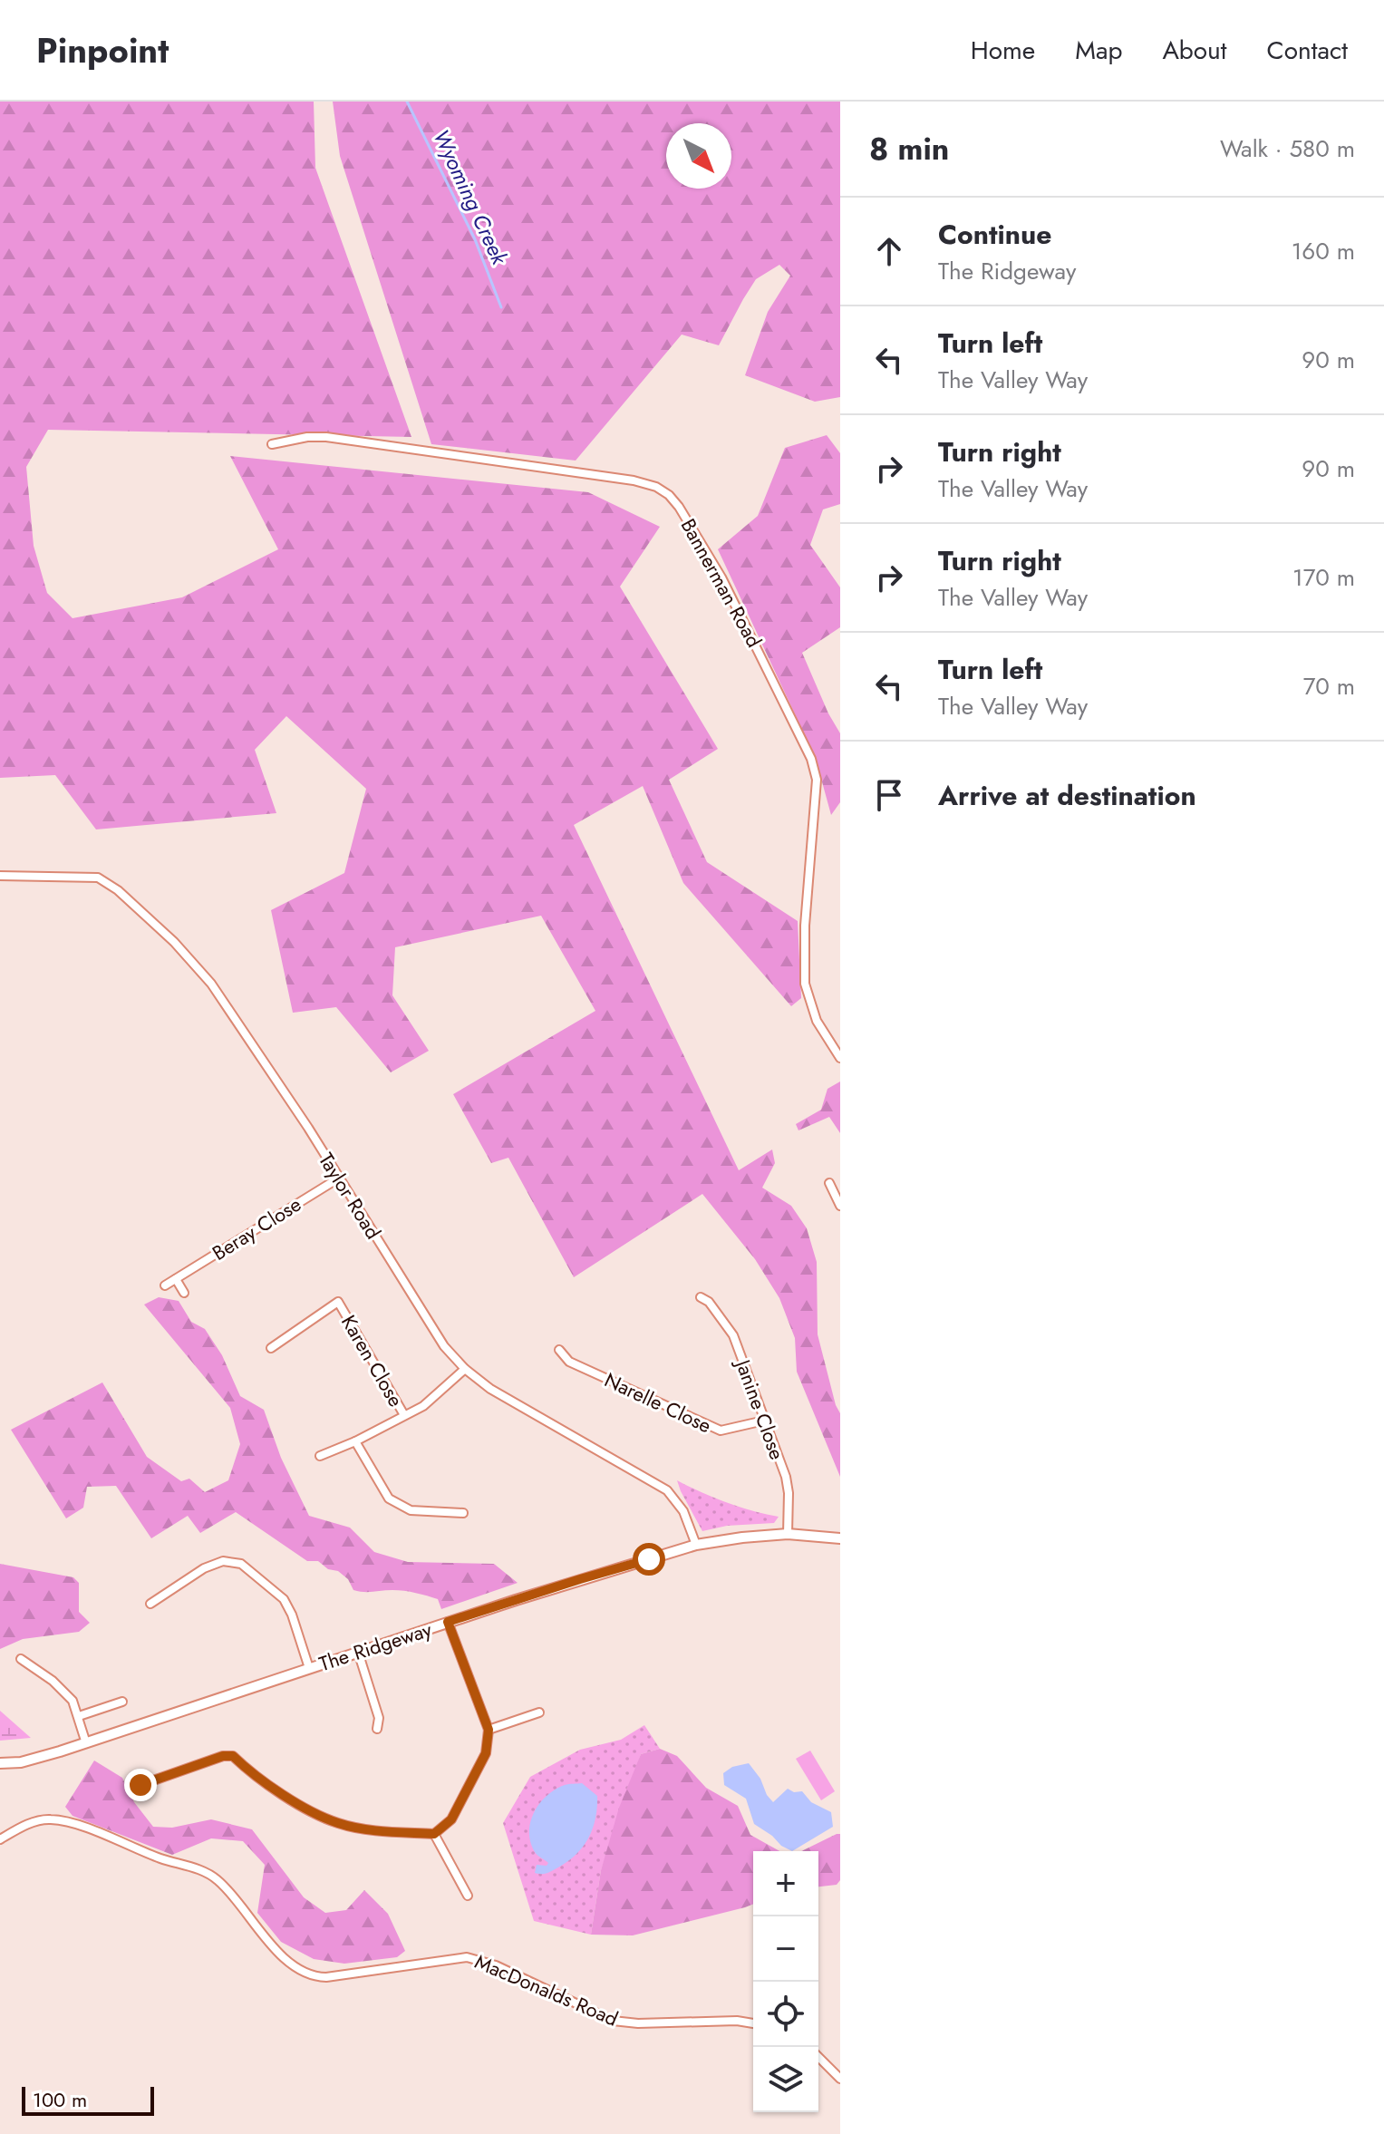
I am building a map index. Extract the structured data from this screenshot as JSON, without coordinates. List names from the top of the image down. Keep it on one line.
{"streets":{"street":["Bannerman Road","Taylor Road","Beray Close","Karen Close","Narelle Close","Janine Close","The Ridgeway","MacDonalds Road"]},"crossings":[["Taylor Road","Beray Close"],["Taylor Road","The Ridgeway"],["Narelle Close","Janine Close"],["Janine Close","The Ridgeway"]],"water":["Wyoming Creek"],"scale_bar":"100 m","north":"bottom right","page":{"header":"Pinpoint","nav":["Home","Map","About","Contact"],"heading":["8 min","Walk · 580 m"],"list":[["Continue","The Ridgeway","160 m"],["Turn left","The Valley Way","90 m"],["Turn right","The Valley Way","90 m"],["Turn right","The Valley Way","170 m"],["Turn left","The Valley Way","70 m"],"Arrive at destination"],"map_buttons":["+","−"],"scale":"100 m"}}
